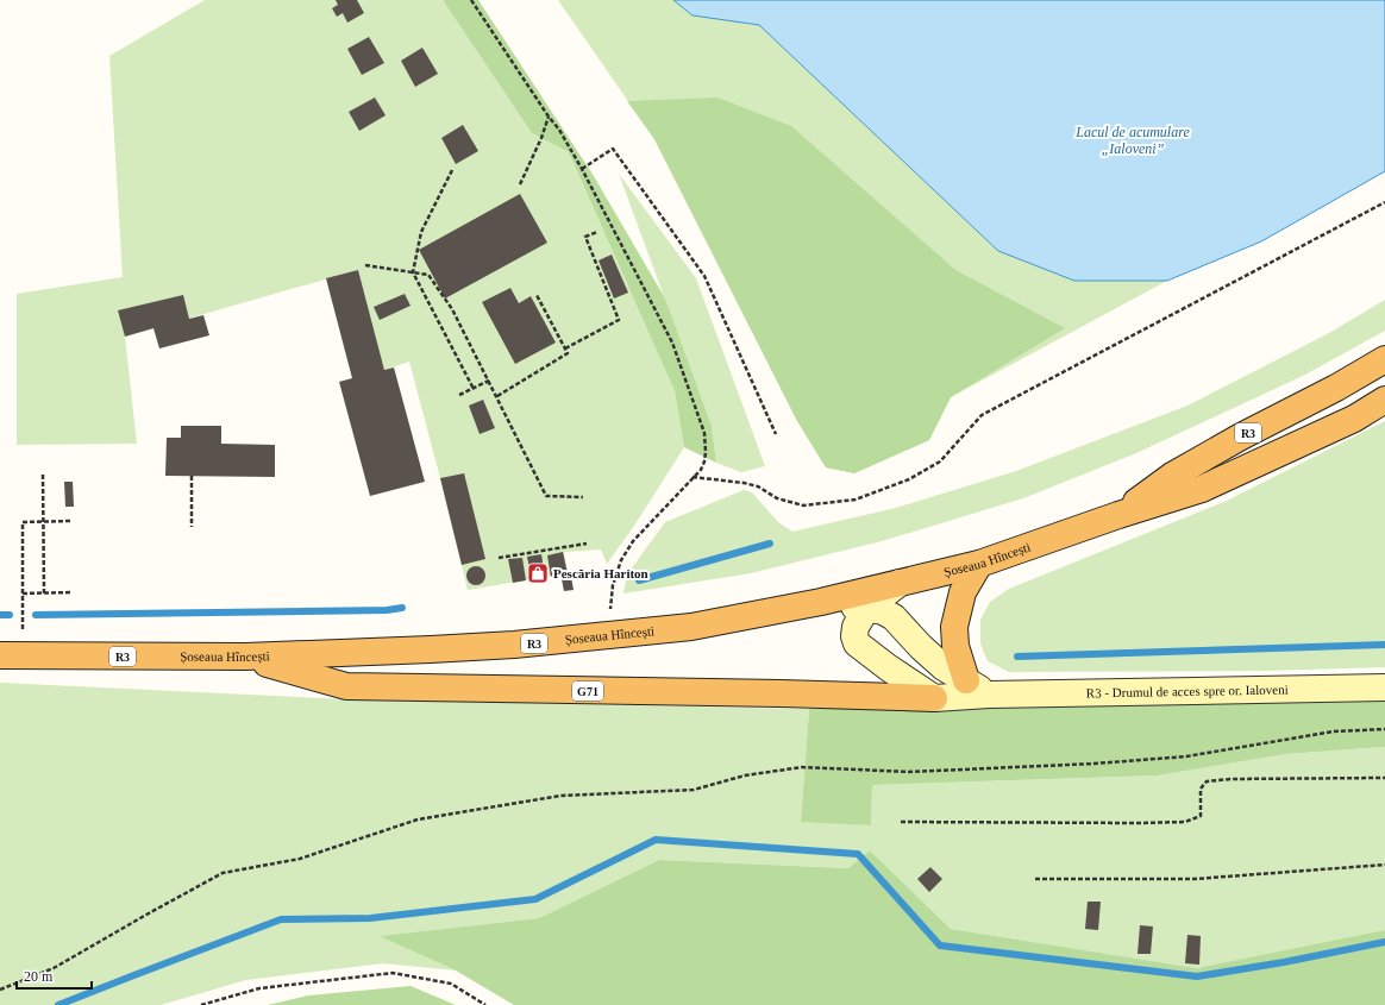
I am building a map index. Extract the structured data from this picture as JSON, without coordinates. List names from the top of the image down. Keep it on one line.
{"streets":{"highway":["R3","Șoseaua Hîncești","G71"],"main road":["R3 - Drumul de acces spre or. Ialoveni"]},"crossings":[["Șoseaua Hîncești","G71"],["G71","R3 - Drumul de acces spre or. Ialoveni"]],"water":["Lacul de acumulare „Ialoveni”"],"places":{"shop":["Pescăria Hariton"]},"scale_bar":"20 m"}
